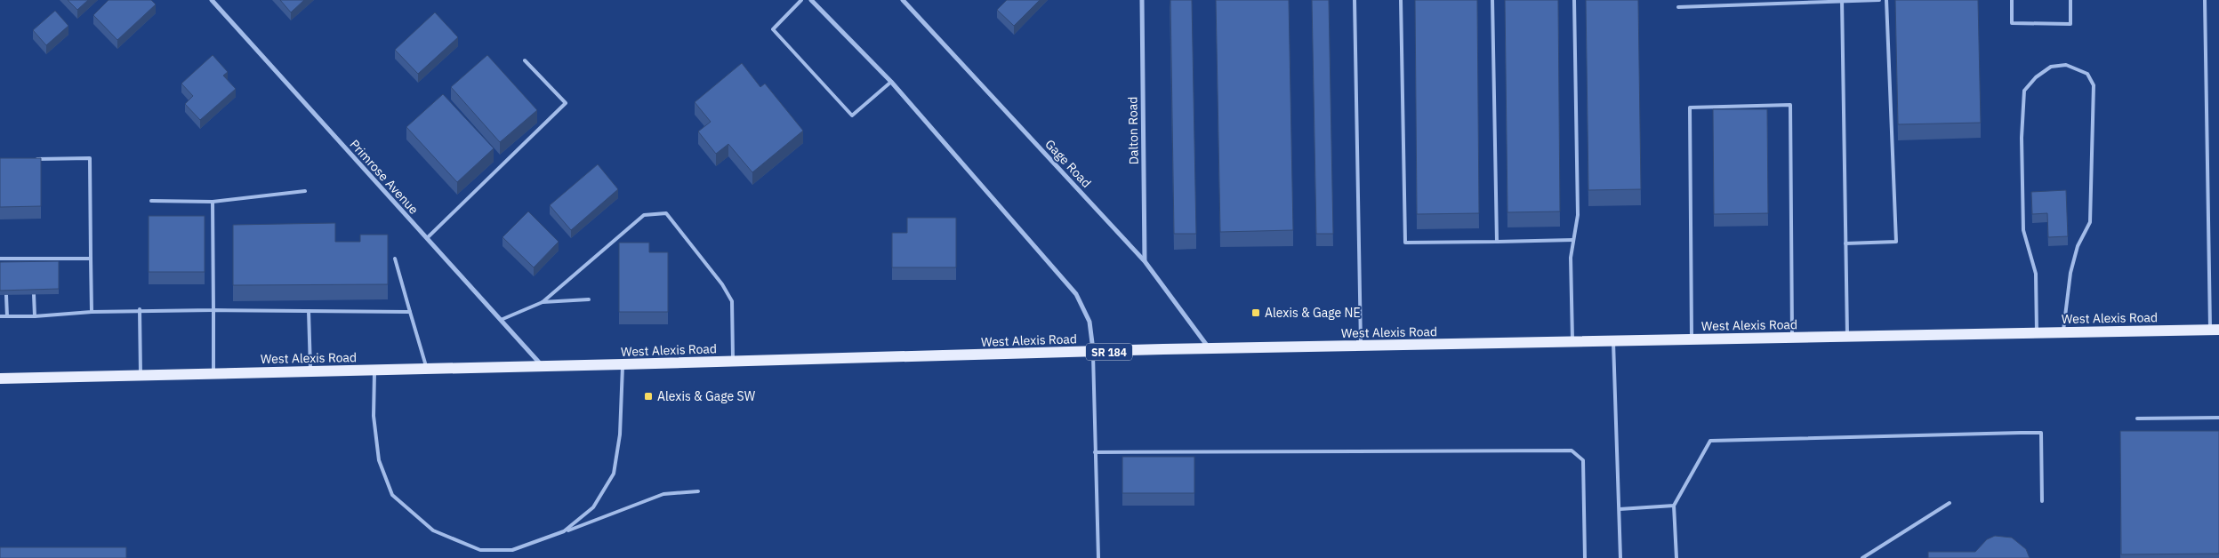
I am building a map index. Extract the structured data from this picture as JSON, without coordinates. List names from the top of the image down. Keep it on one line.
{"streets":{"main road":["West Alexis Road","SR 184"],"street":["Dalton Road","Gage Road","Primrose Avenue"]},"crossings":[["Dalton Road","Gage Road"],["Gage Road","West Alexis Road"],["Primrose Avenue","West Alexis Road"]],"places":{"transit":["Alexis & Gage NE","Alexis & Gage SW"]}}
